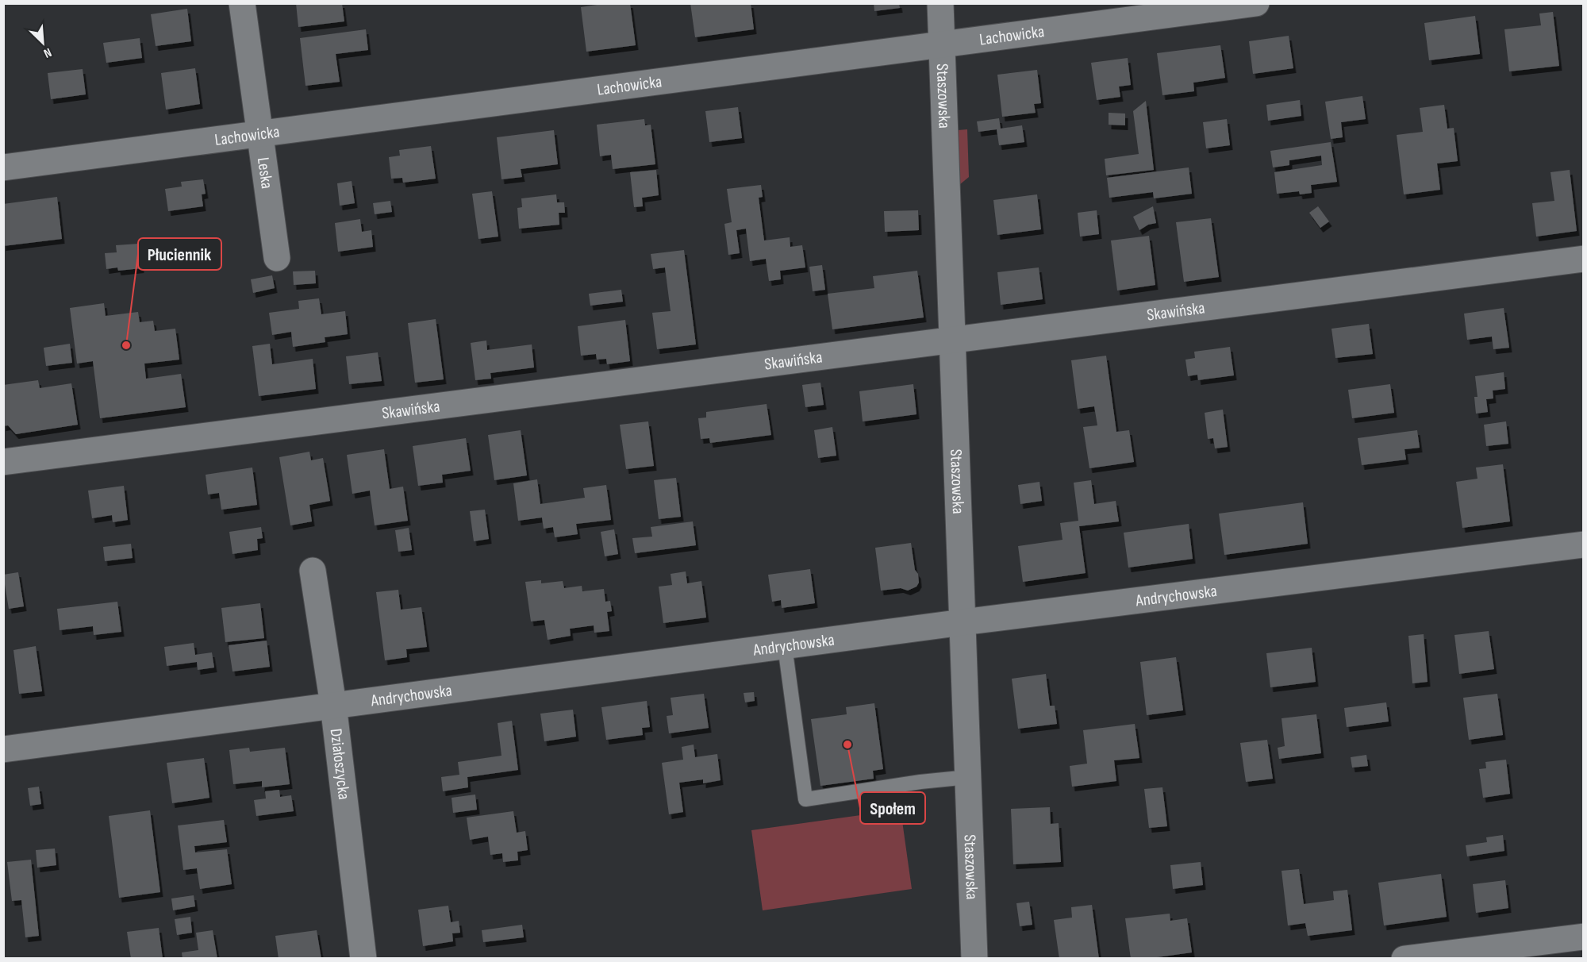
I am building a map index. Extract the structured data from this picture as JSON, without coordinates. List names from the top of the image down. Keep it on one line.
{"streets":{"street":["Lachowicka","Staszowska","Leska","Skawińska","Andrychowska","Działoszycka"]},"crossings":[["Lachowicka","Staszowska"],["Lachowicka","Leska"],["Staszowska","Skawińska"],["Staszowska","Andrychowska"],["Andrychowska","Działoszycka"]],"places":["Płuciennik","Społem"],"north":"bottom right"}
